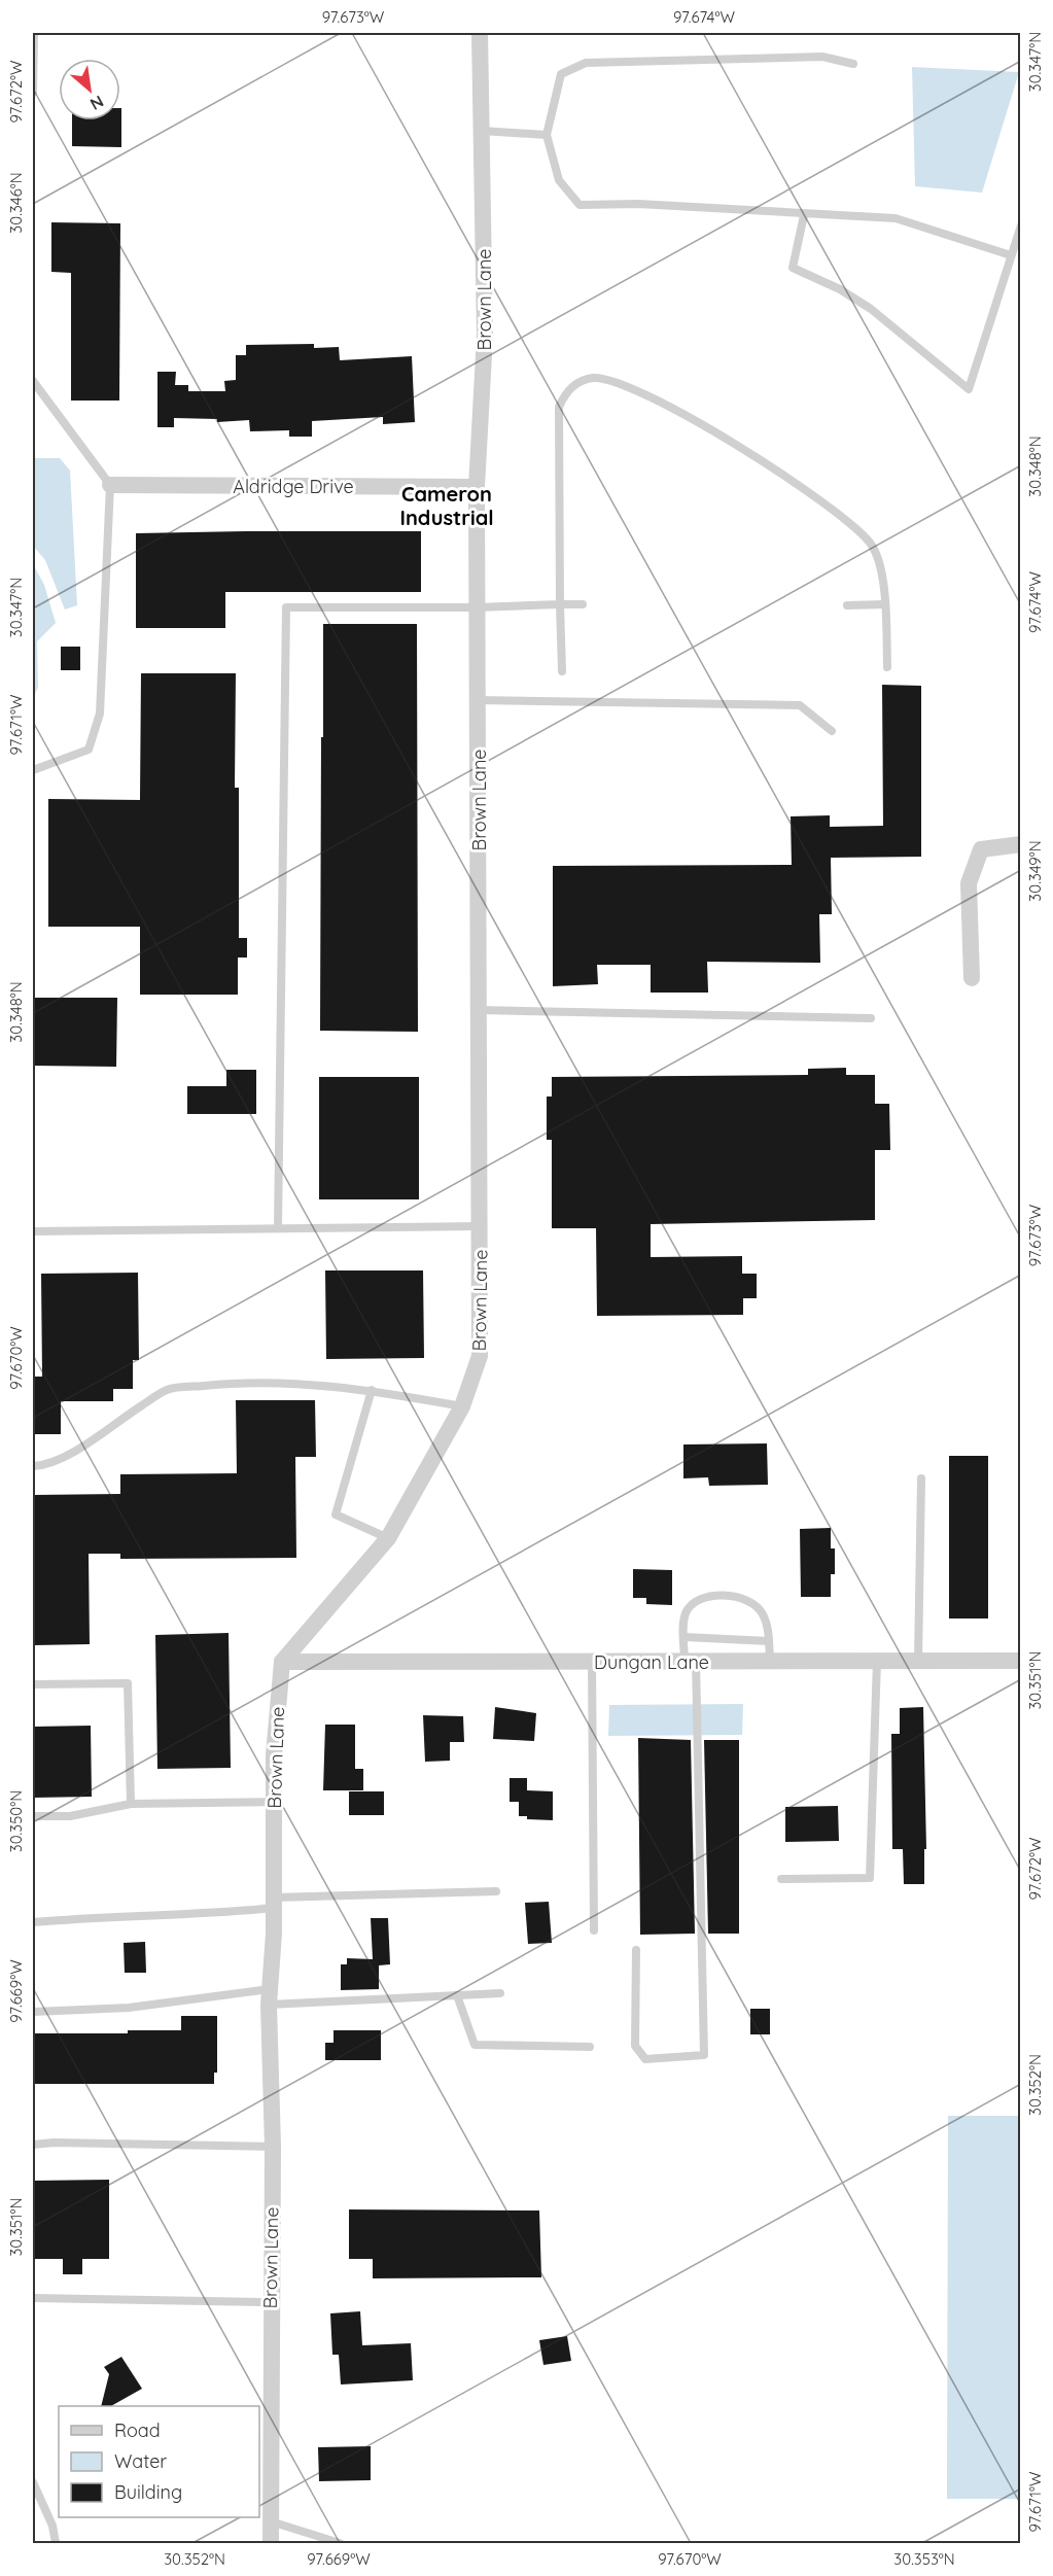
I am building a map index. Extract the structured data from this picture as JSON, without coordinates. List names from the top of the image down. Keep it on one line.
{"streets":{"street":["Brown Lane","Aldridge Drive","Dungan Lane"]},"crossings":[["Brown Lane","Aldridge Drive"],["Brown Lane","Dungan Lane"]],"districts":["Cameron Industrial"],"legend":["Road","Water","Building"],"north":"bottom right","coordinates":["97.673°W","97.674°W","30.347°N","97.672°W","30.346°N","30.348°N","97.671°W","30.349°N","97.670°W","30.351°N","30.350°N","97.669°W","30.352°N","30.353°N"]}
